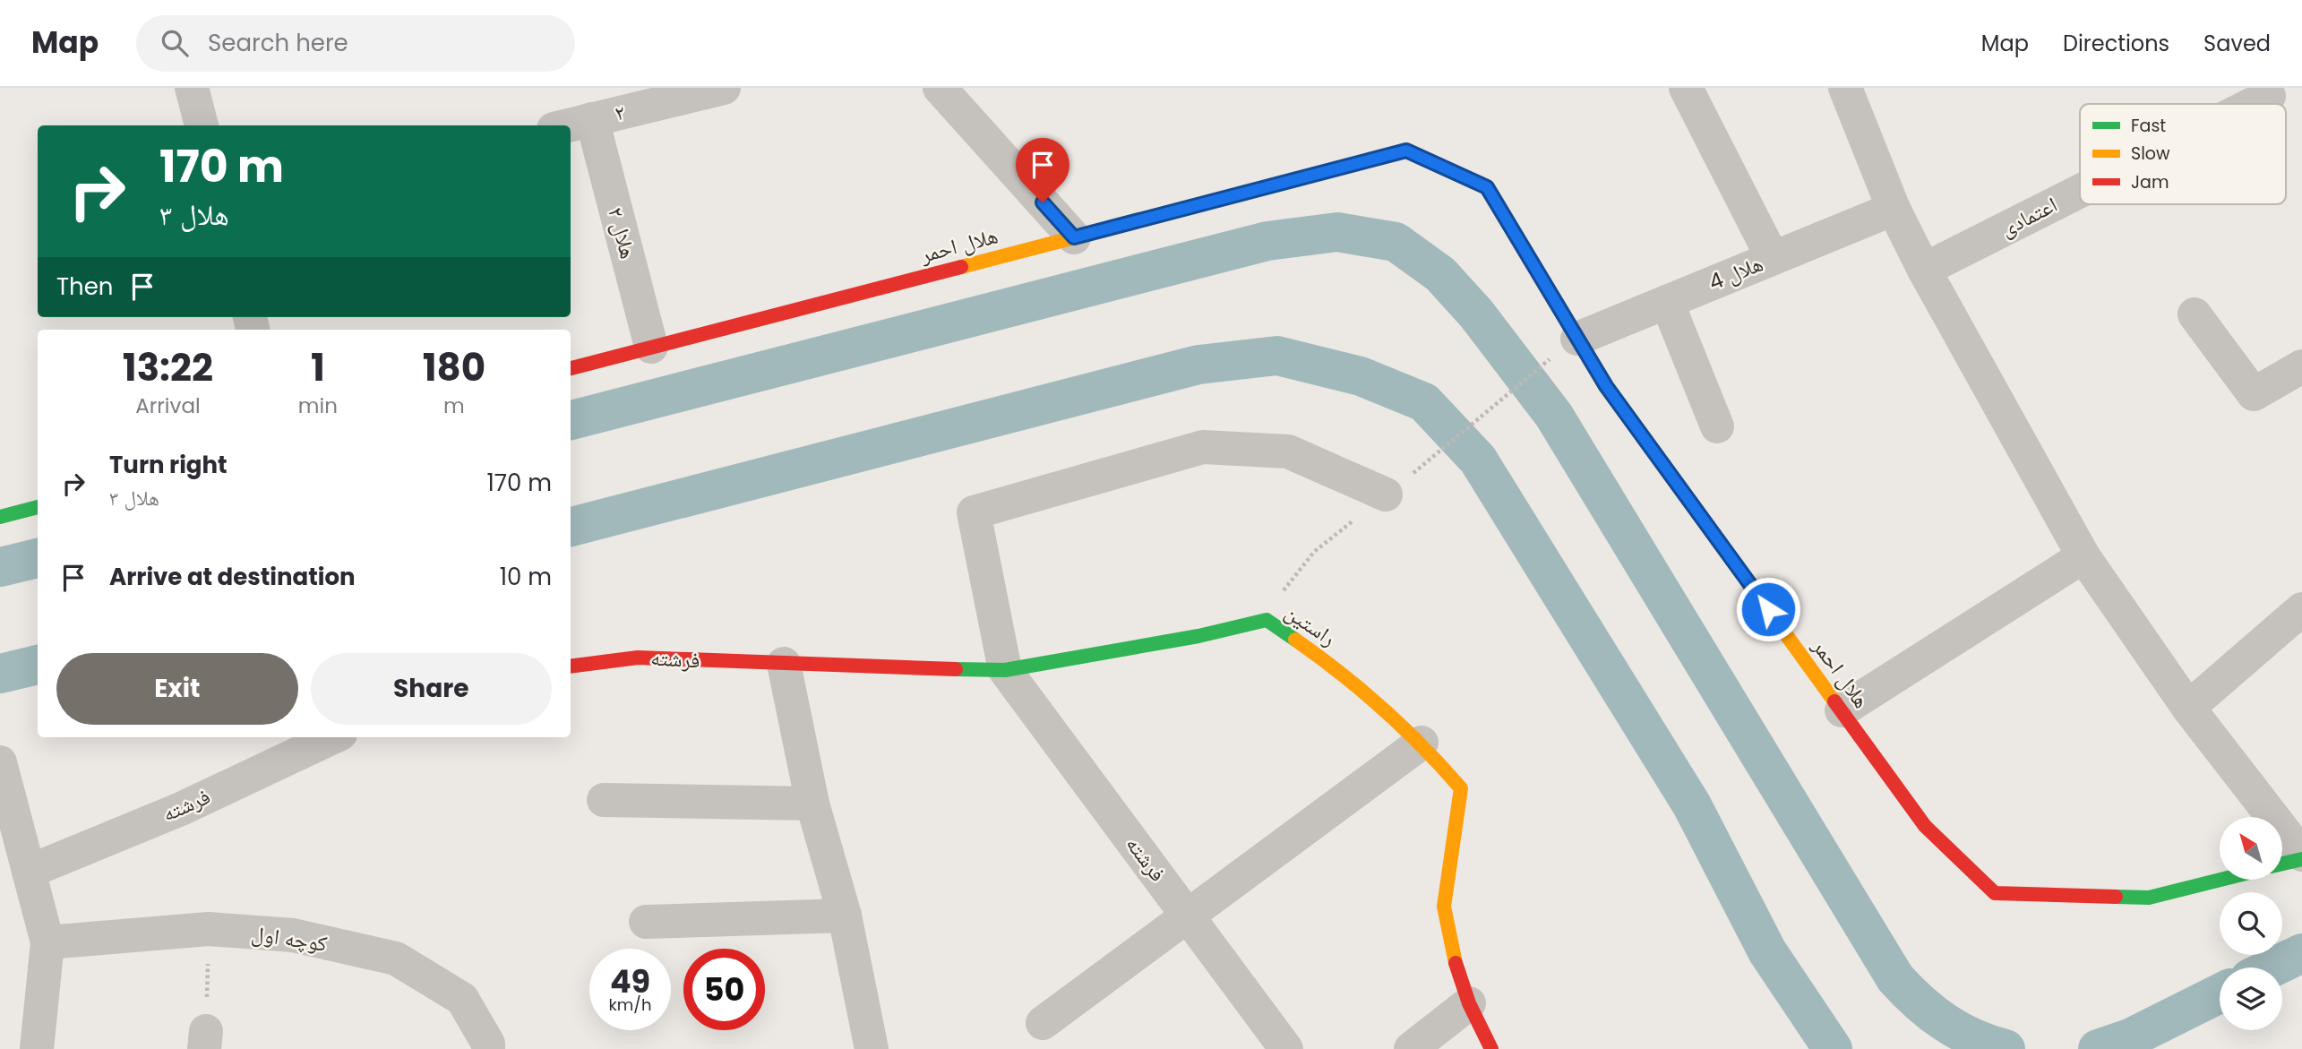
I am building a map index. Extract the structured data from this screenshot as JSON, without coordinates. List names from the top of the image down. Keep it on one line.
{"streets":{"main road":["هلال احمر","راستین","فرشته"],"street":["۲","اعتمادی","هلال ۲","هلال 4","کوچه اول"]},"crossings":[["۲","هلال ۲"],["هلال ۲","هلال احمر"],["هلال احمر","هلال 4"],["راستین","فرشته"]],"legend":["Fast","Slow","Jam"],"north":"top left","page":{"header":"Map","search":"Search here","nav":["Map","Directions","Saved"],"turn":["170 m","هلال ۳"],"then":"Then","eta":["13:22","Arrival","1","min","180","m"],"list":[{"name":"Turn right","note":"هلال ۳","value":"170 m"},{"name":"Arrive at destination","value":"10 m"}],"buttons":["Exit","Share"],"speed":"49 km/h","limit":"50"}}
